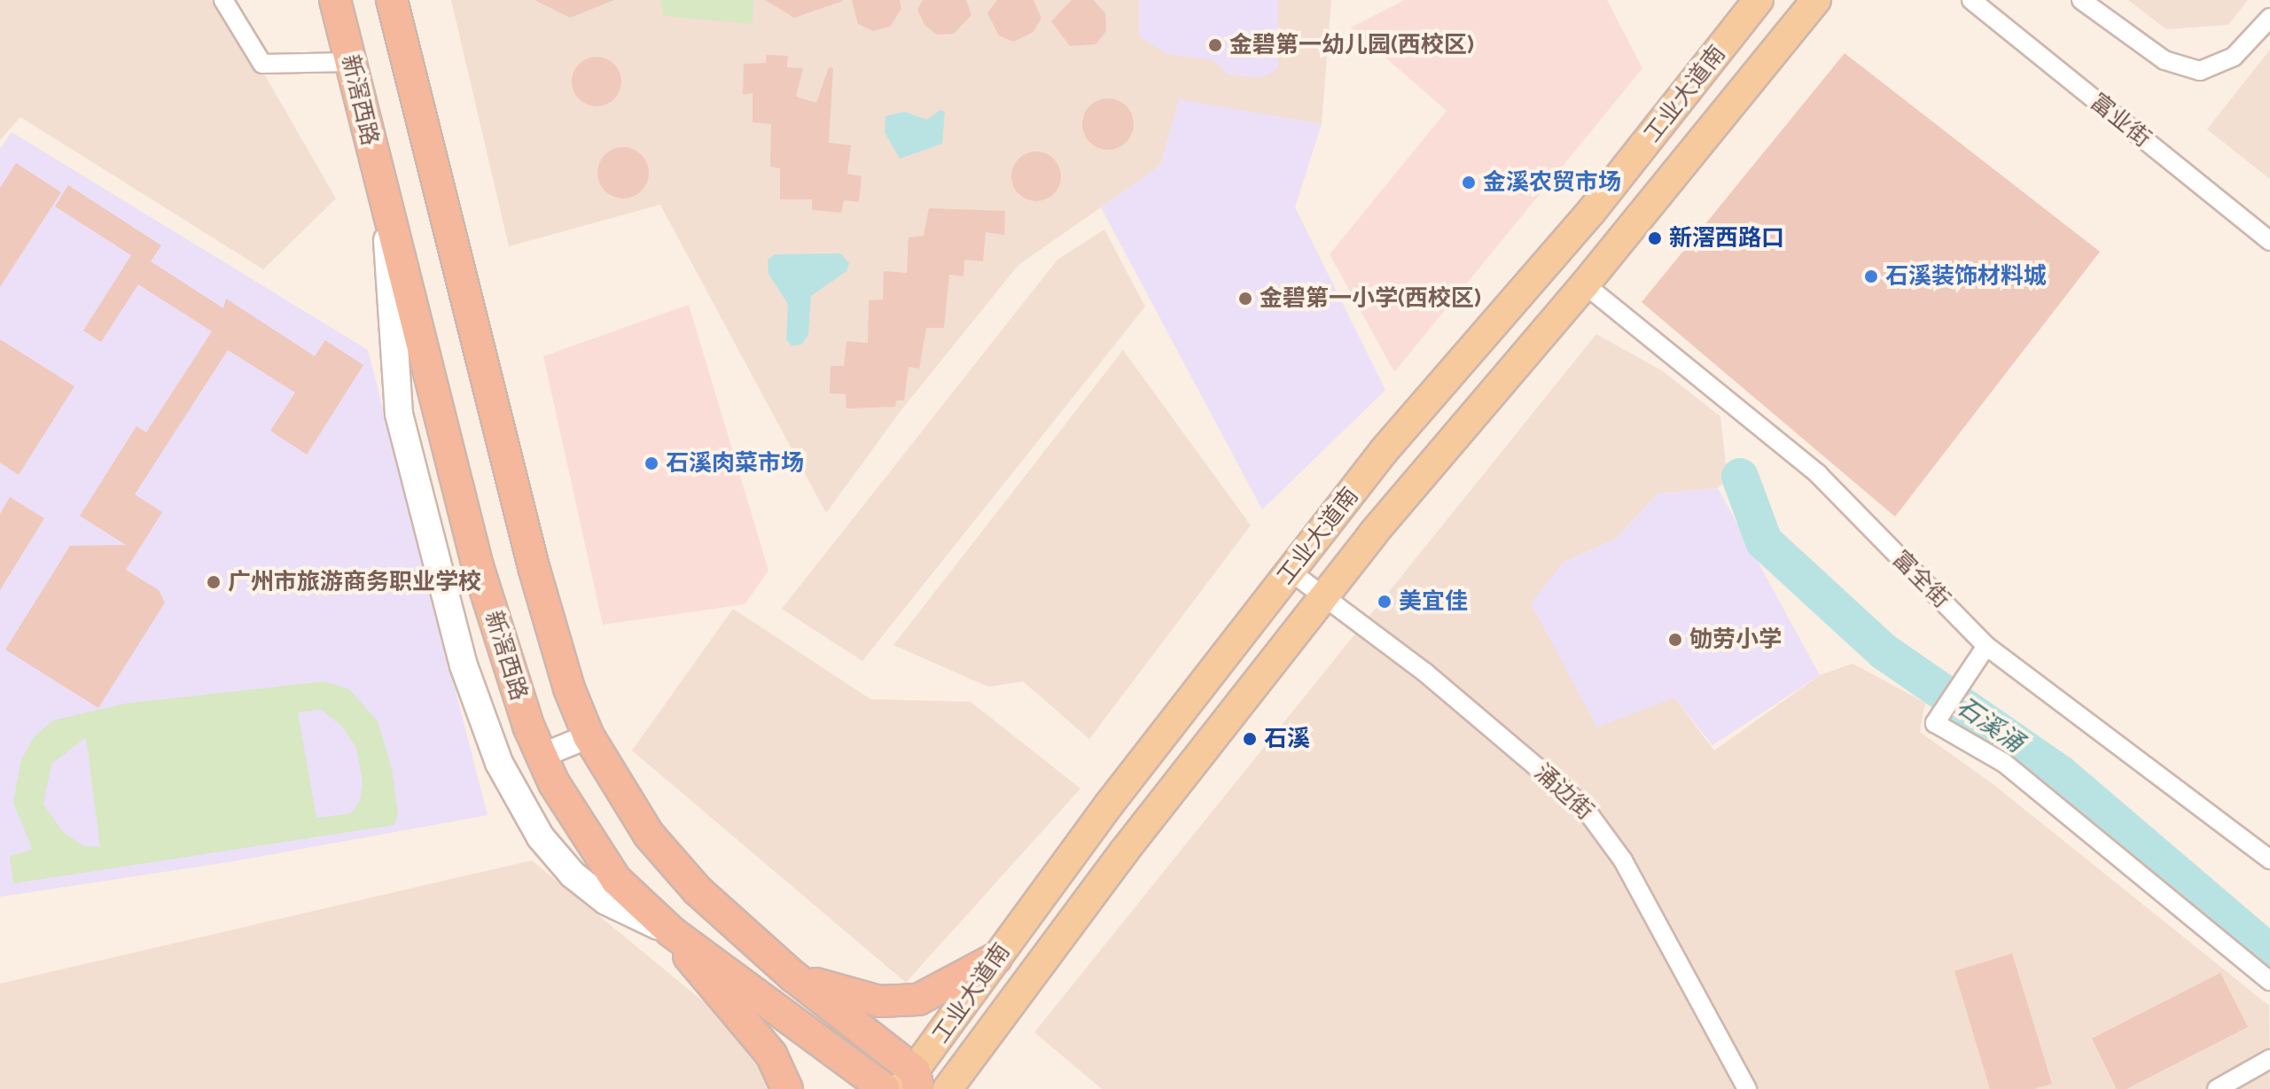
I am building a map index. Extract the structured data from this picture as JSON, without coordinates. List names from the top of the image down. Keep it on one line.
{"streets":{"highway":["新滘西路"],"main road":["工业大道南"],"street":["富业街","富全街","涌边街"]},"crossings":[["工业大道南","涌边街"]],"water":["石溪涌"],"places":["金碧第一幼儿园(西校区)","金溪农贸市场","新滘西路口","石溪装饰材料城","金碧第一小学(西校区)","石溪肉菜市场","广州市旅游商务职业学校","美宜佳","劬劳小学","石溪"]}
